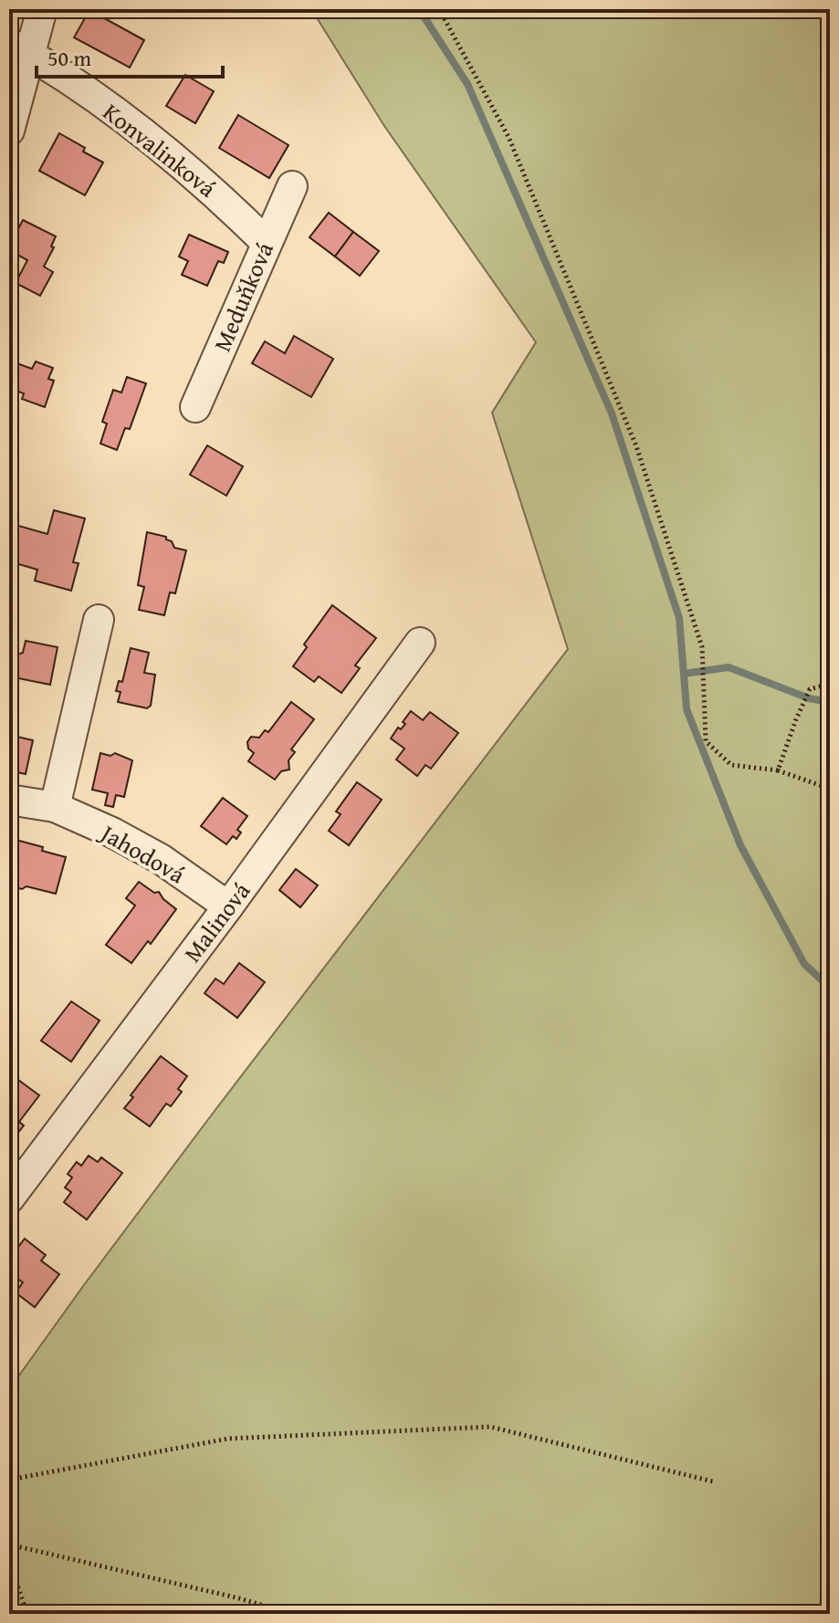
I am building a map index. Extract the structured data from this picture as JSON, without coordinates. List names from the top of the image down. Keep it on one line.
{"streets":{"street":["Konvalinková","Meduňková","Jahodová","Malinová"]},"crossings":[["Konvalinková","Meduňková"],["Jahodová","Malinová"]],"scale_bar":"50 m"}
